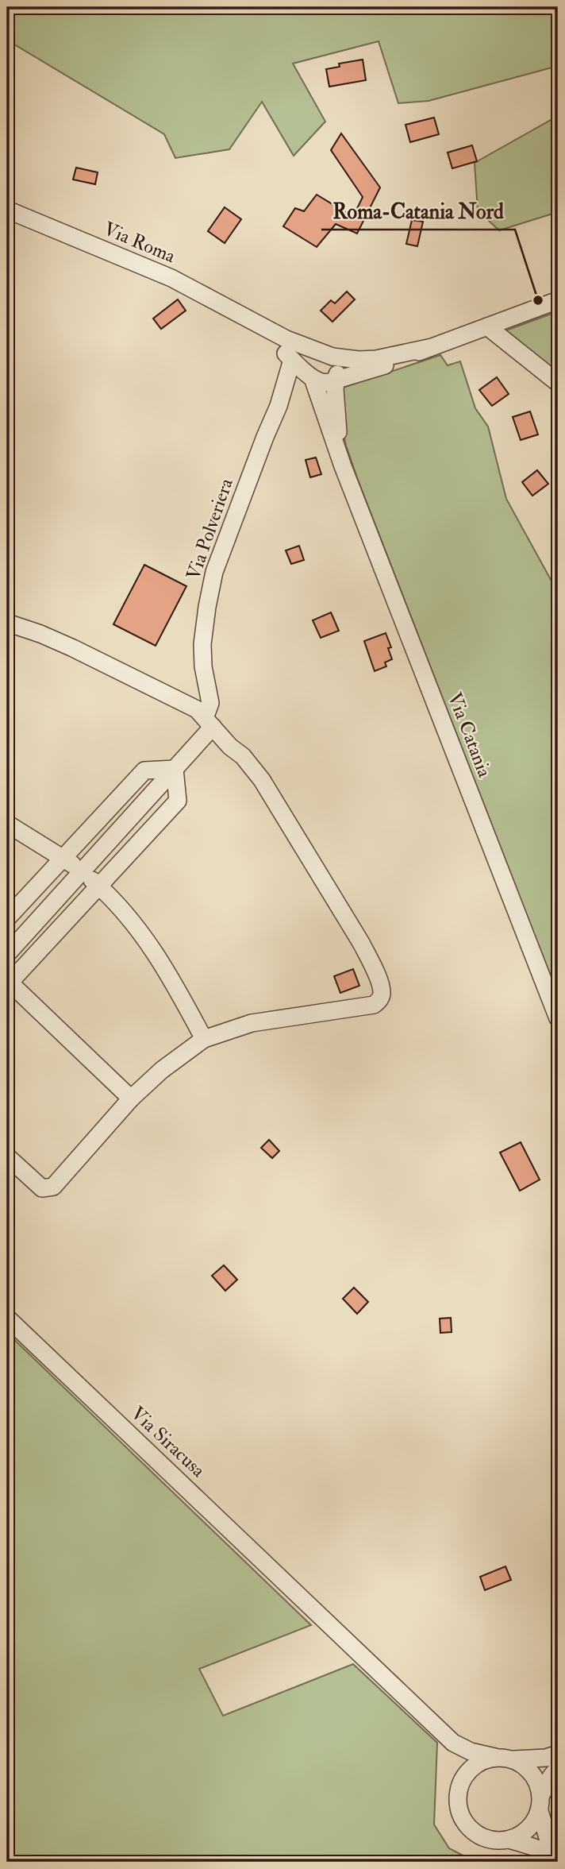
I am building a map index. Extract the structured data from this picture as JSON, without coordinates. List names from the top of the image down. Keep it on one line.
{"streets":{"street":["Via Roma","Via Polveriera","Via Catania","Via Siracusa"]},"places":["Roma-Catania Nord"]}
